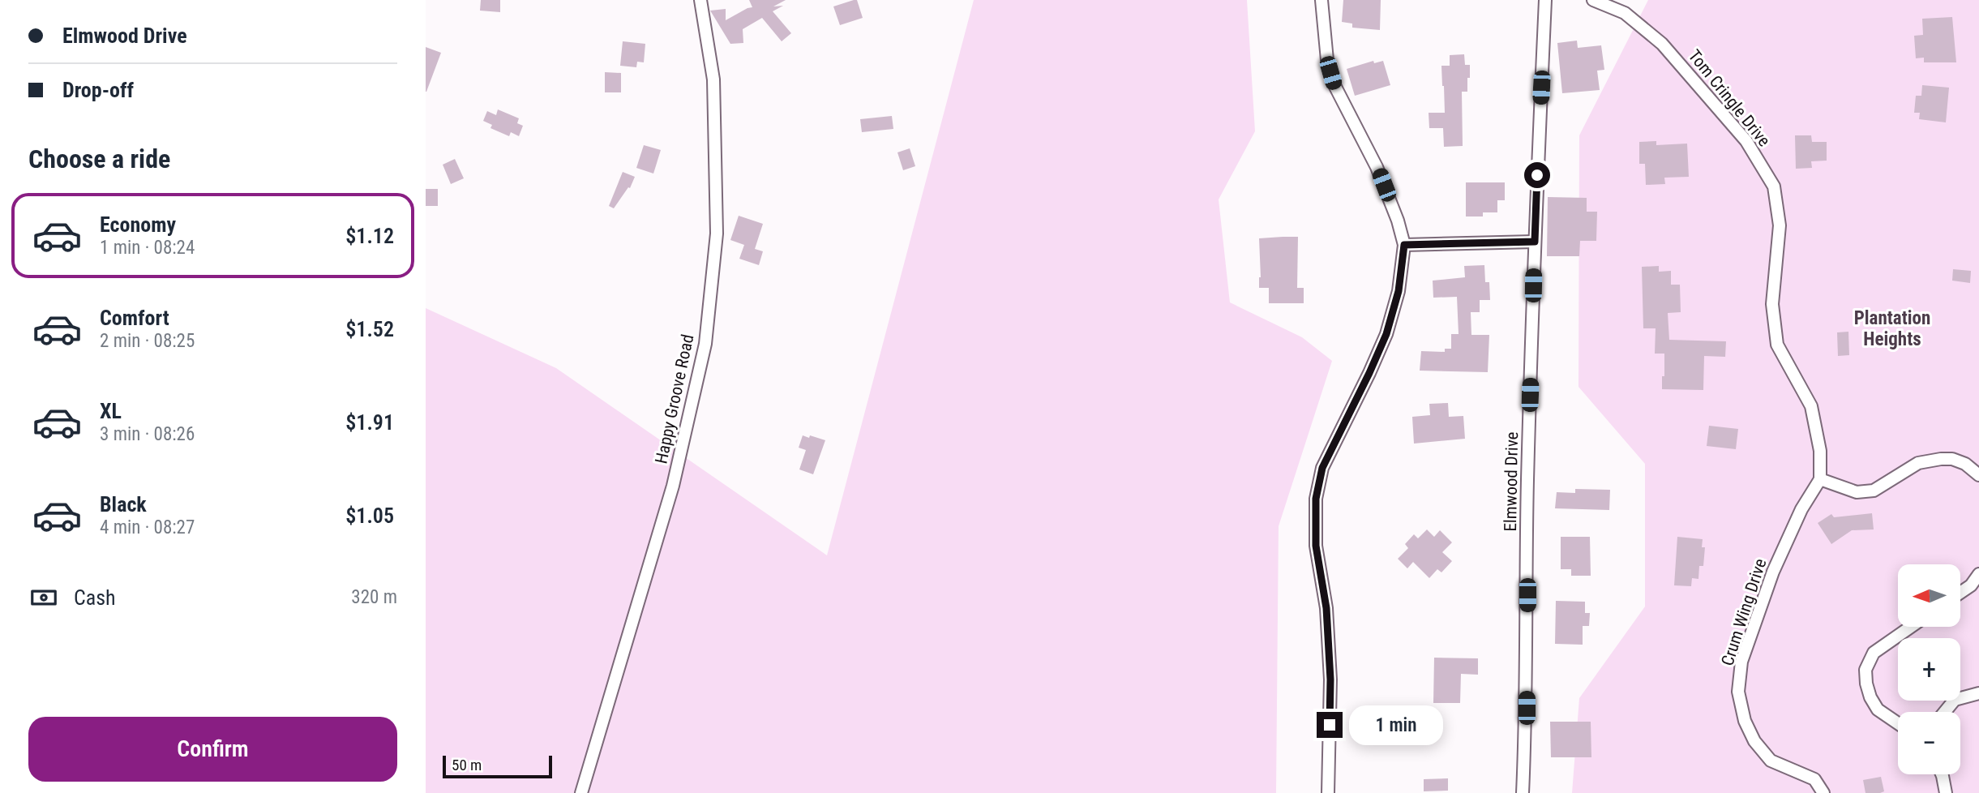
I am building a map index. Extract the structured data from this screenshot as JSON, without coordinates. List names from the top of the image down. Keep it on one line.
{"streets":{"street":["Tom Cringle Drive","Happy Groove Road","Elmwood Drive","Crum Wing Drive"]},"crossings":[["Tom Cringle Drive","Crum Wing Drive"]],"districts":["Plantation Heights"],"scale_bar":"50 m","north":"left","page":{"banner":["Elmwood Drive","Drop-off"],"heading":"Choose a ride","list":[{"name":"Economy","note":"1 min · 08:24","value":"$1.12"},{"name":"Comfort","note":"2 min · 08:25","value":"$1.52"},{"name":"XL","note":"3 min · 08:26","value":"$1.91"},{"name":"Black","note":"4 min · 08:27","value":"$1.05"}],"map_buttons":["+","−"],"pay":["Cash","320 m"],"buttons":"Confirm","bubble":"1 min","scale":"50 m"}}
